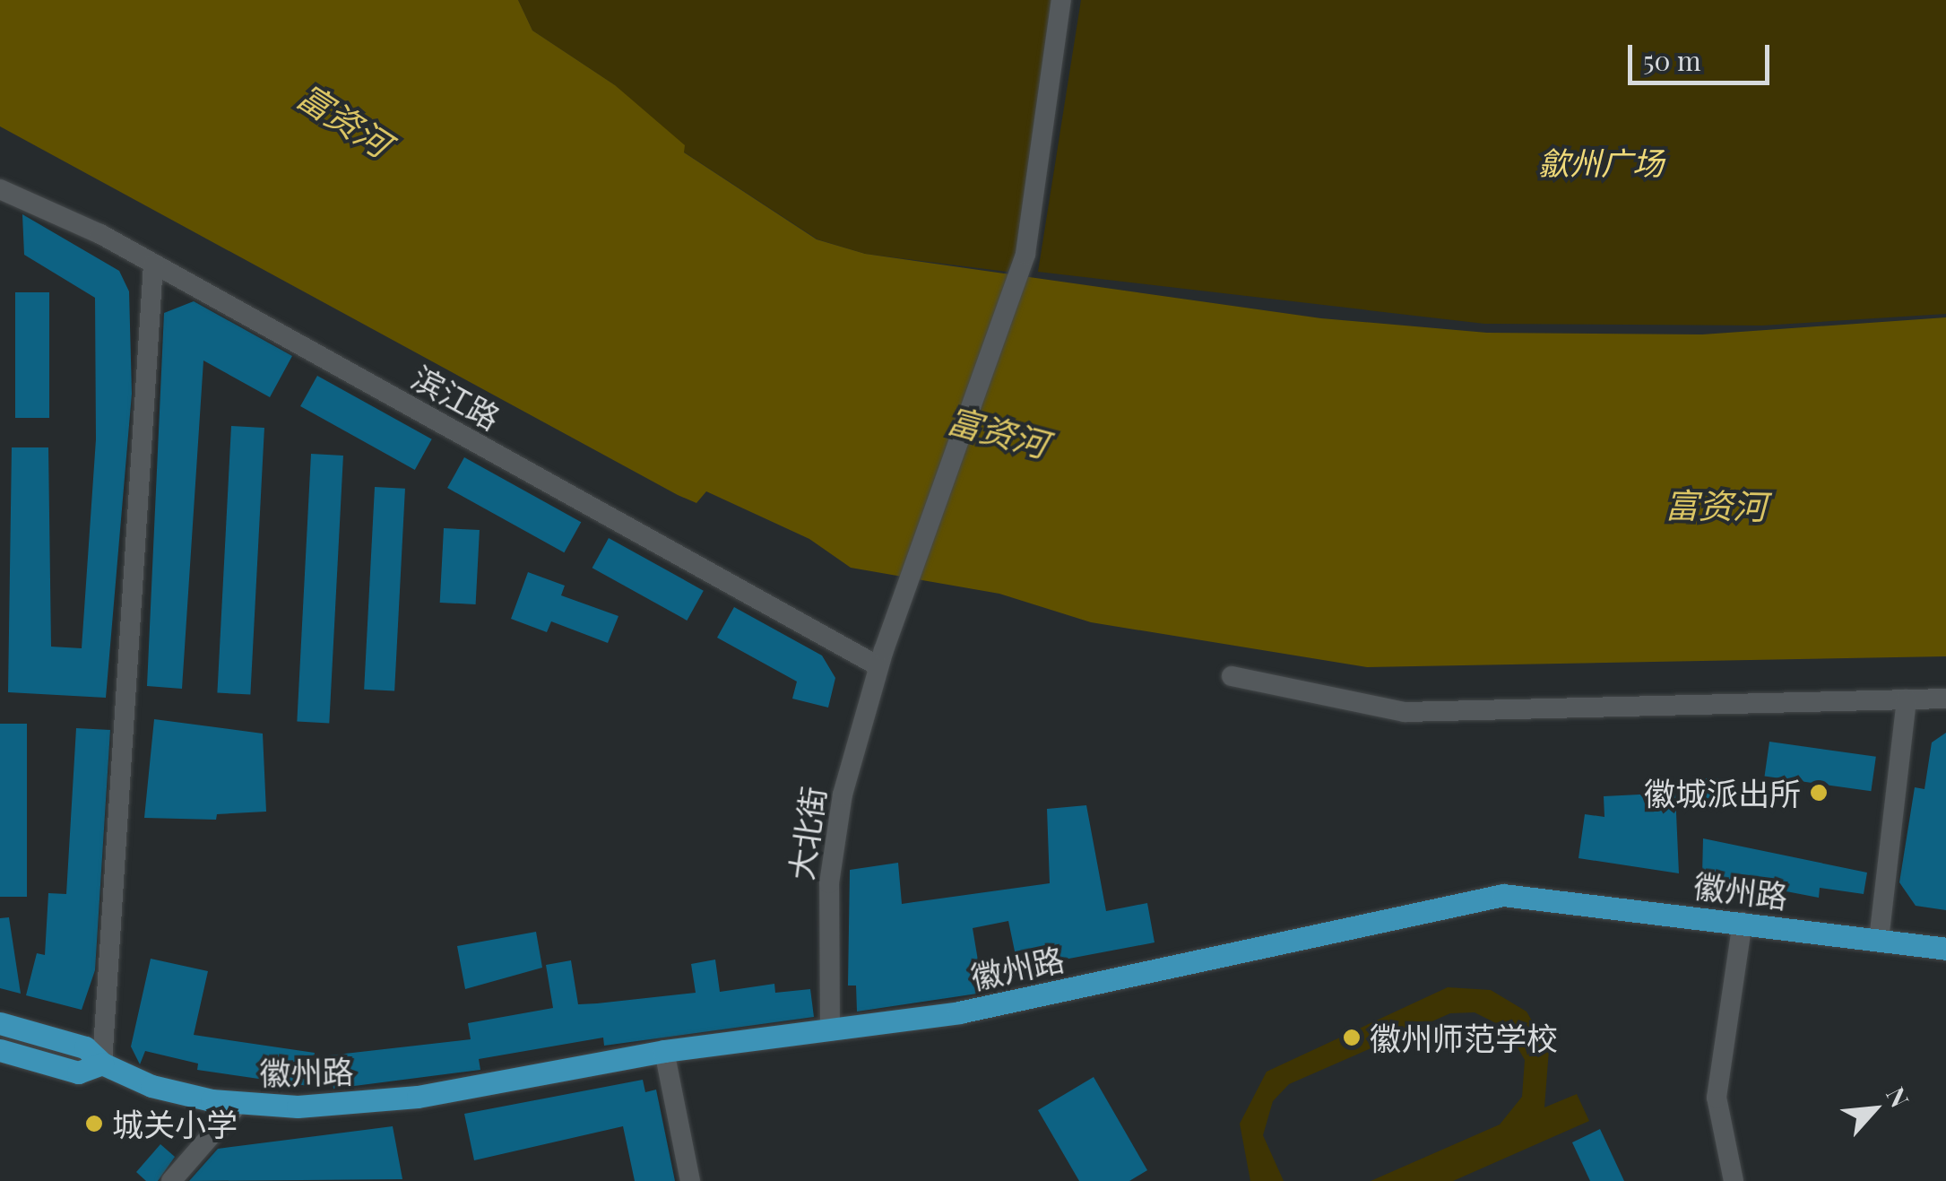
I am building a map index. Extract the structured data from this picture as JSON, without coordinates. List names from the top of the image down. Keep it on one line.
{"streets":{"main road":["徽州路"],"street":["滨江路","大北街"]},"crossings":[["滨江路","大北街"],["大北街","徽州路"]],"water":["富资河"],"parks":["歙州广场"],"places":["徽城派出所","徽州师范学校","城关小学"],"scale_bar":"50 m","north":"top right"}
